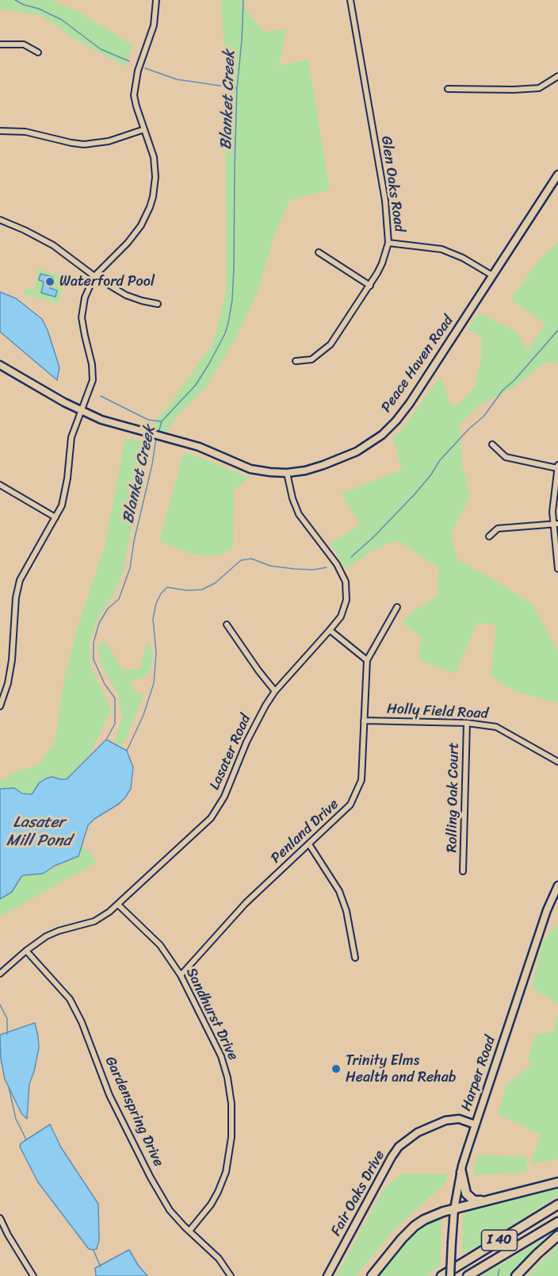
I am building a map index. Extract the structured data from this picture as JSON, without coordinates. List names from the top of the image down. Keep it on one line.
{"streets":{"highway":["I 40"],"main road":["Peace Haven Road","Harper Road","Fair Oaks Drive"],"street":["Glen Oaks Road","Holly Field Road","Lasater Road","Rolling Oak Court","Penland Drive","Sandhurst Drive","Gardenspring Drive"]},"crossings":[["Peace Haven Road","Lasater Road"],["Holly Field Road","Rolling Oak Court"],["Holly Field Road","Penland Drive"],["Lasater Road","Sandhurst Drive"],["Lasater Road","Gardenspring Drive"],["Penland Drive","Sandhurst Drive"],["Sandhurst Drive","Gardenspring Drive"],["Harper Road","Fair Oaks Drive"]],"water":["Blanket Creek","Lasater Mill Pond"],"places":["Waterford Pool","Trinity Elms Health and Rehab"]}
